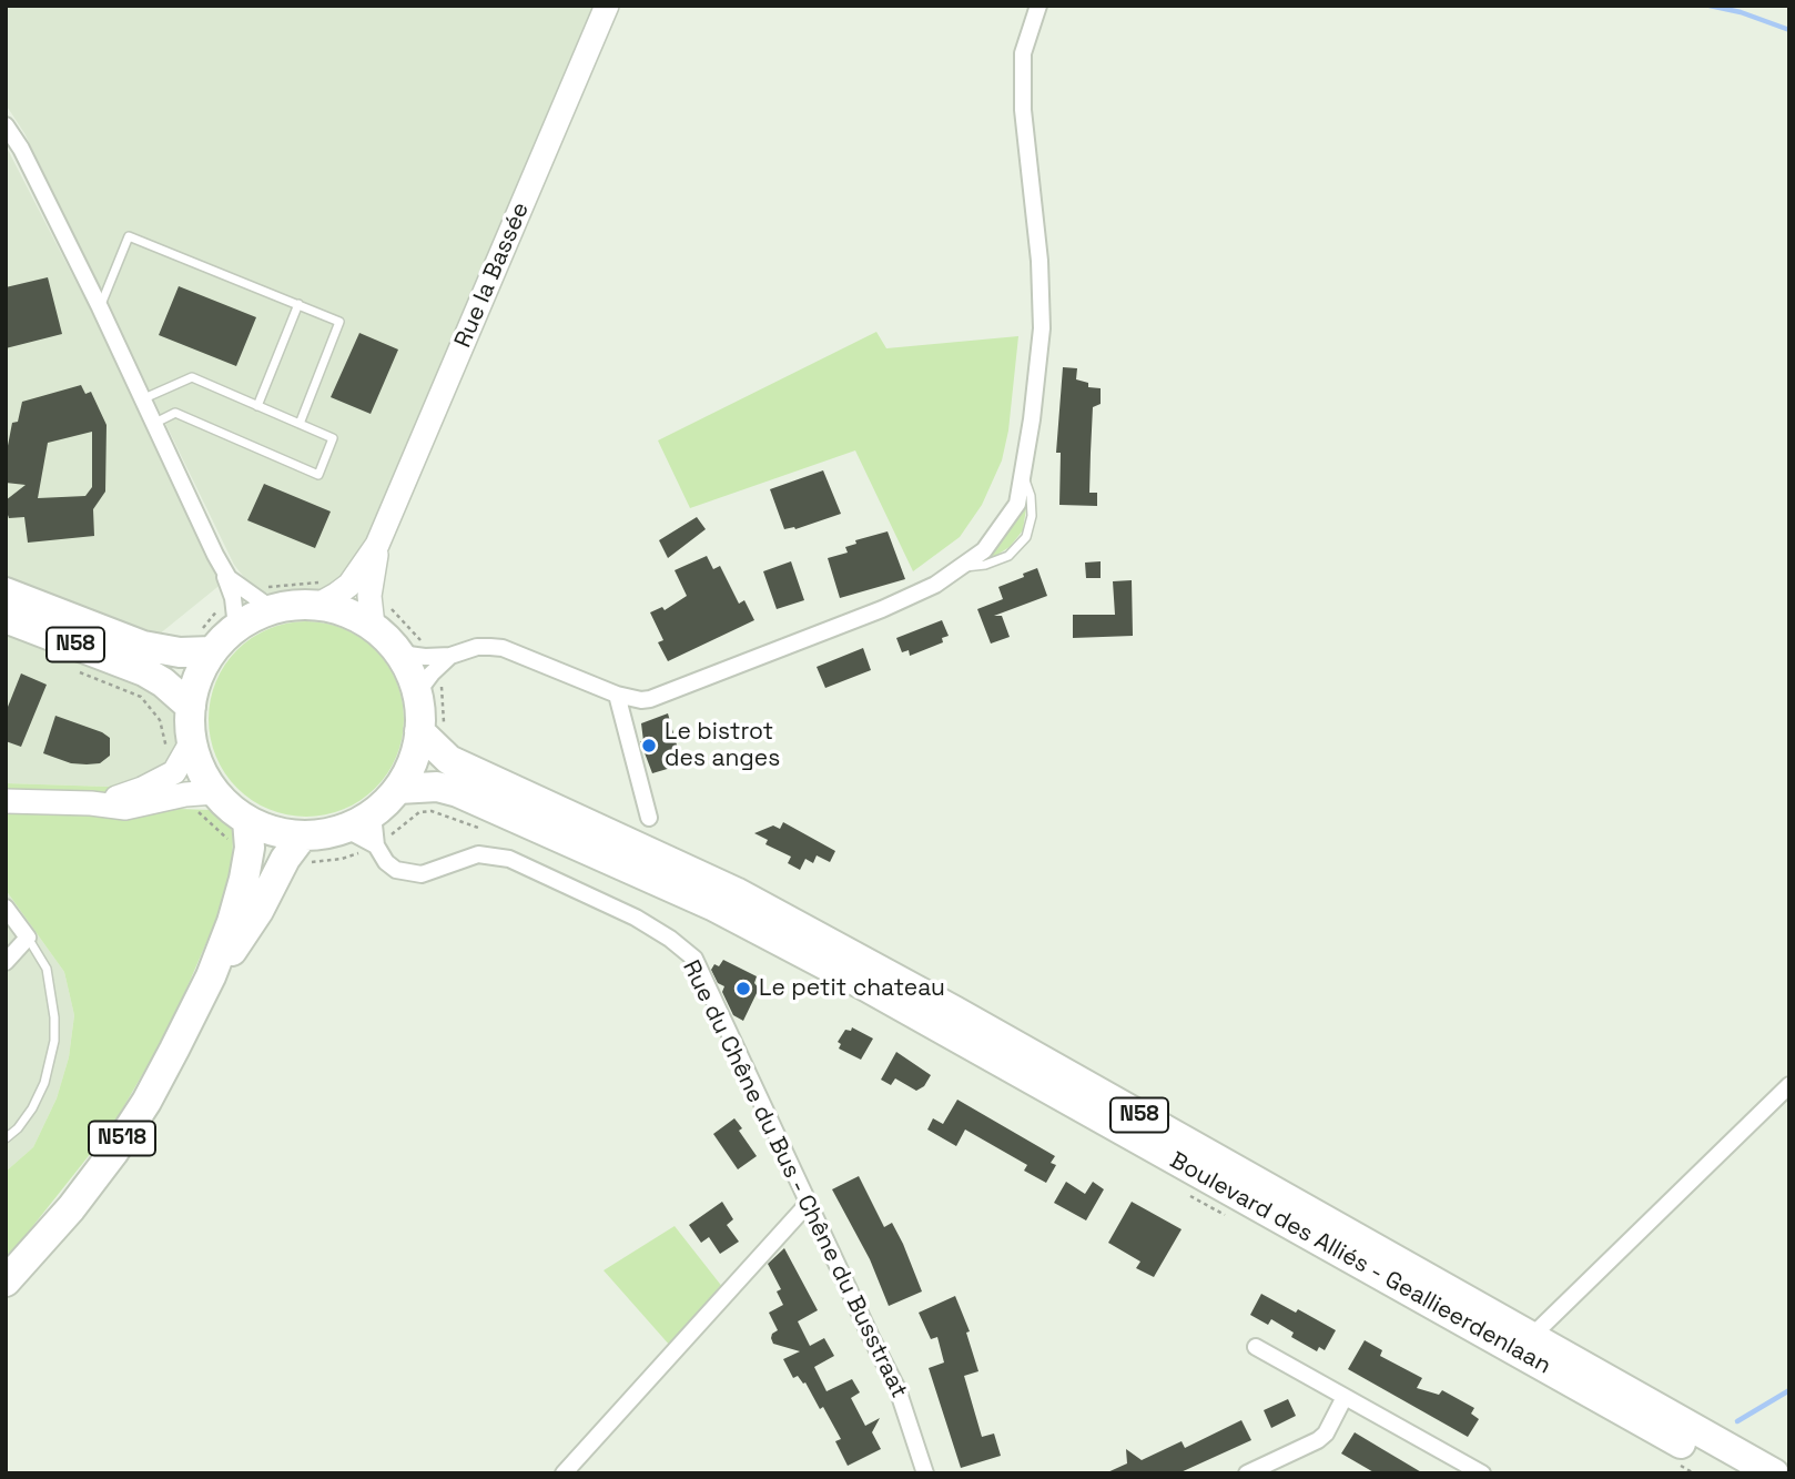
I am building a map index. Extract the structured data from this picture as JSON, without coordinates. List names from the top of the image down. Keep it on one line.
{"streets":{"highway":["N58","N518","Boulevard des Alliés - Geallieerdenlaan"],"main road":["Rue la Bassée"],"street":["Rue du Chêne du Bus - Chêne du Busstraat"]},"crossings":[["Rue la Bassée","N58"],["Rue la Bassée","N518"],["Rue la Bassée","Rue du Chêne du Bus - Chêne du Busstraat"],["Rue la Bassée","Boulevard des Alliés - Geallieerdenlaan"],["N58","N518"],["N58","Rue du Chêne du Bus - Chêne du Busstraat"],["N58","Boulevard des Alliés - Geallieerdenlaan"],["N518","Rue du Chêne du Bus - Chêne du Busstraat"],["N518","Boulevard des Alliés - Geallieerdenlaan"],["Rue du Chêne du Bus - Chêne du Busstraat","Boulevard des Alliés - Geallieerdenlaan"]],"places":["Le bistrot des anges","Le petit chateau"]}
